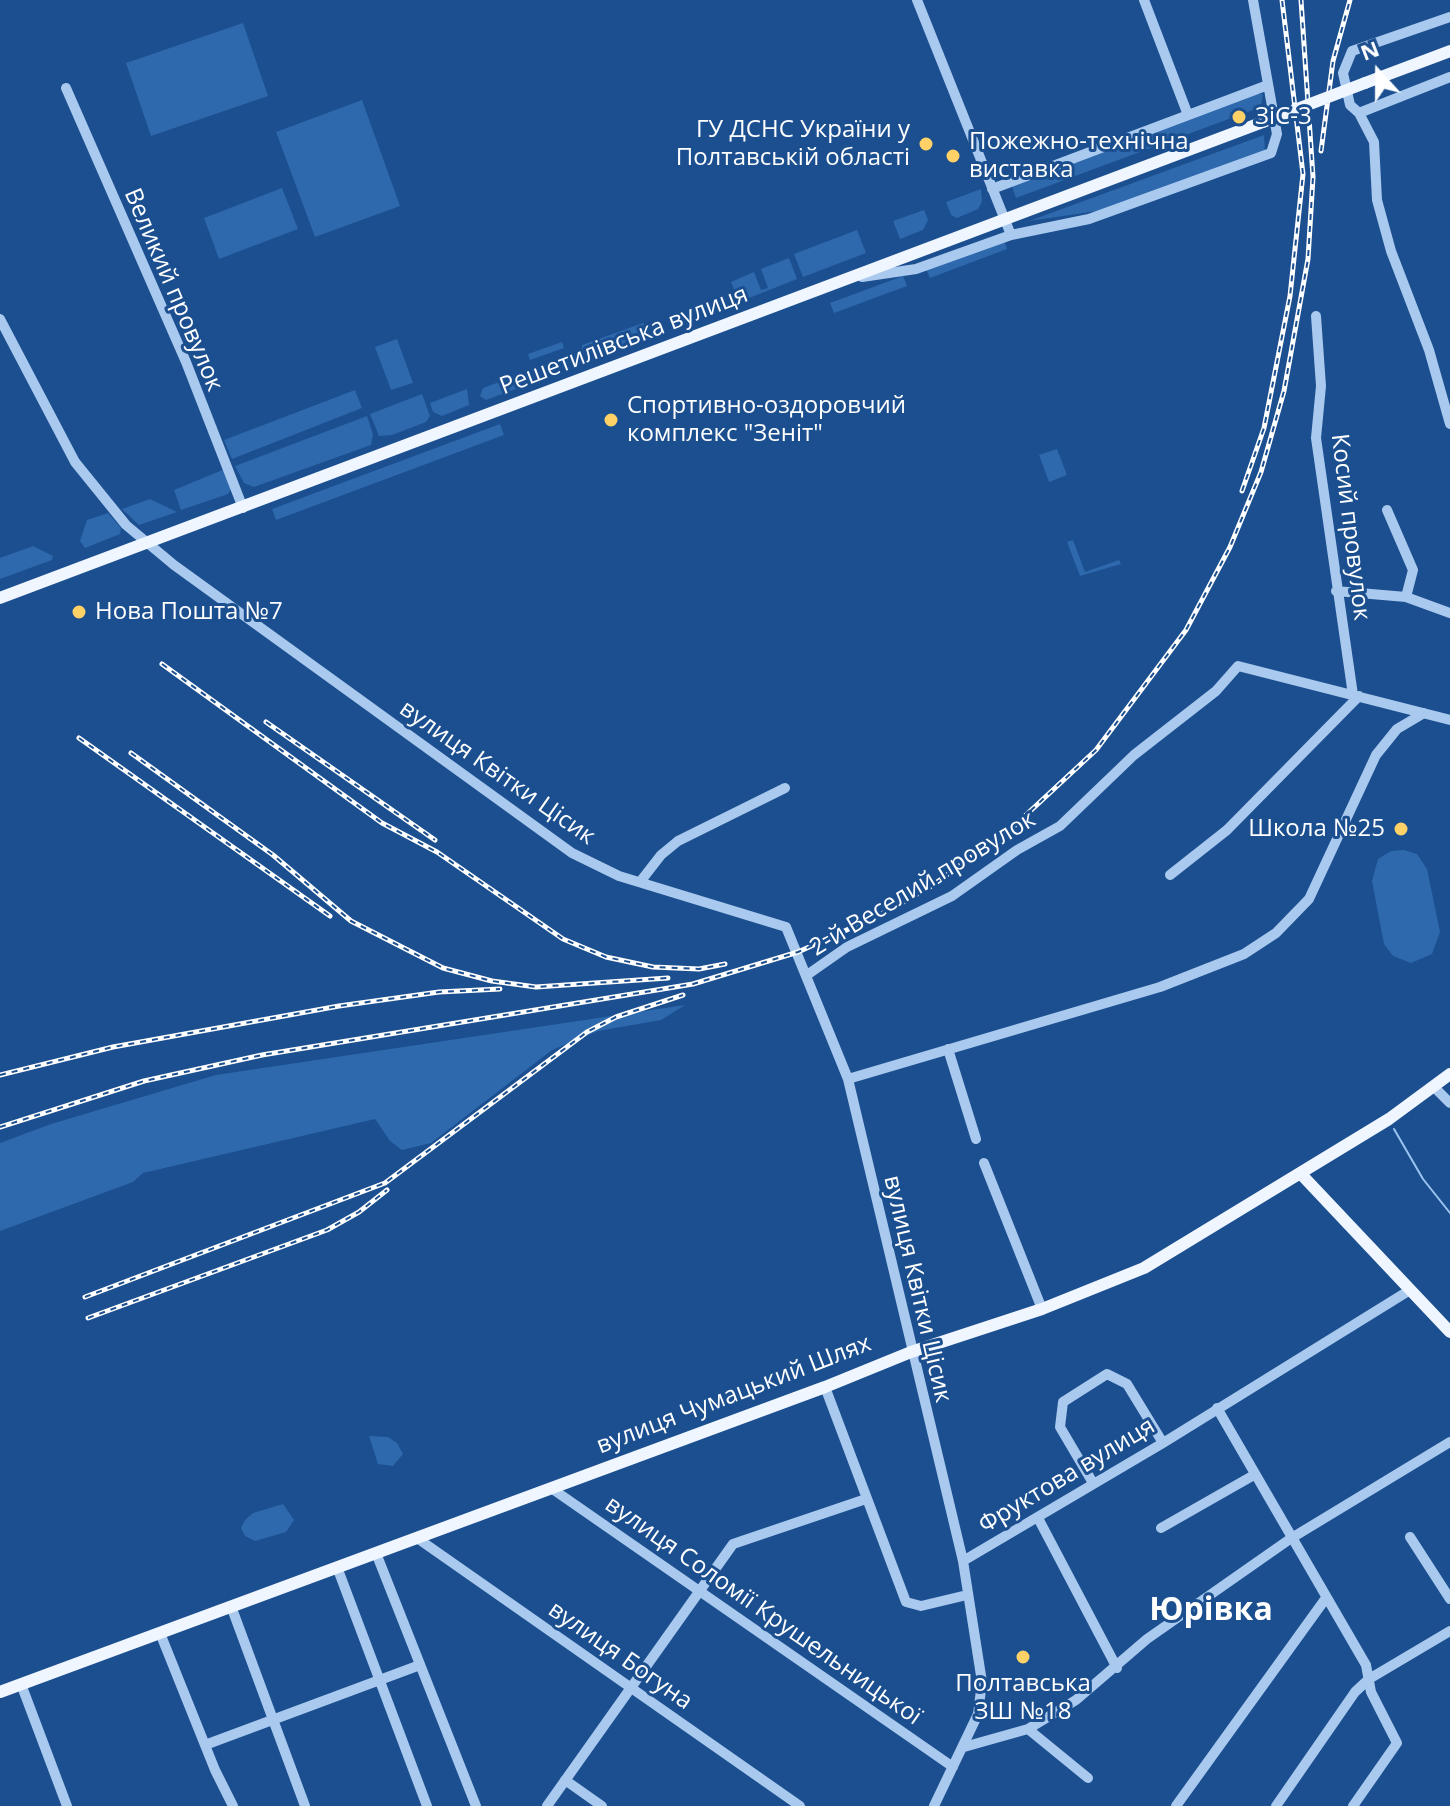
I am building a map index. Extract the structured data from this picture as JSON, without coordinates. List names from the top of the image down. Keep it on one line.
{"streets":{"main road":["Решетилівська вулиця","вулиця Чумацький Шлях"],"street":["Великий провулок","Косий провулок","вулиця Квітки Цісик","2-й Веселий провулок","Фруктова вулиця","вулиця Соломії Крушельницької","вулиця Богуна"]},"crossings":[["Великий провулок","Решетилівська вулиця"],["Решетилівська вулиця","вулиця Квітки Цісик"],["Косий провулок","2-й Веселий провулок"],["вулиця Квітки Цісик","2-й Веселий провулок"],["вулиця Квітки Цісик","вулиця Чумацький Шлях"],["вулиця Квітки Цісик","Фруктова вулиця"],["вулиця Чумацький Шлях","вулиця Соломії Крушельницької"],["вулиця Чумацький Шлях","вулиця Богуна"],["Фруктова вулиця","вулиця Соломії Крушельницької"]],"districts":["Юрівка"],"places":["ЗіС-3","ГУ ДСНС України у Полтавській області","Пожежно-технічна виставка","Спортивно-оздоровчий комплекс \"Зеніт\"","Нова Пошта №7","Школа №25","Полтавська ЗШ №18"],"north":"top"}
